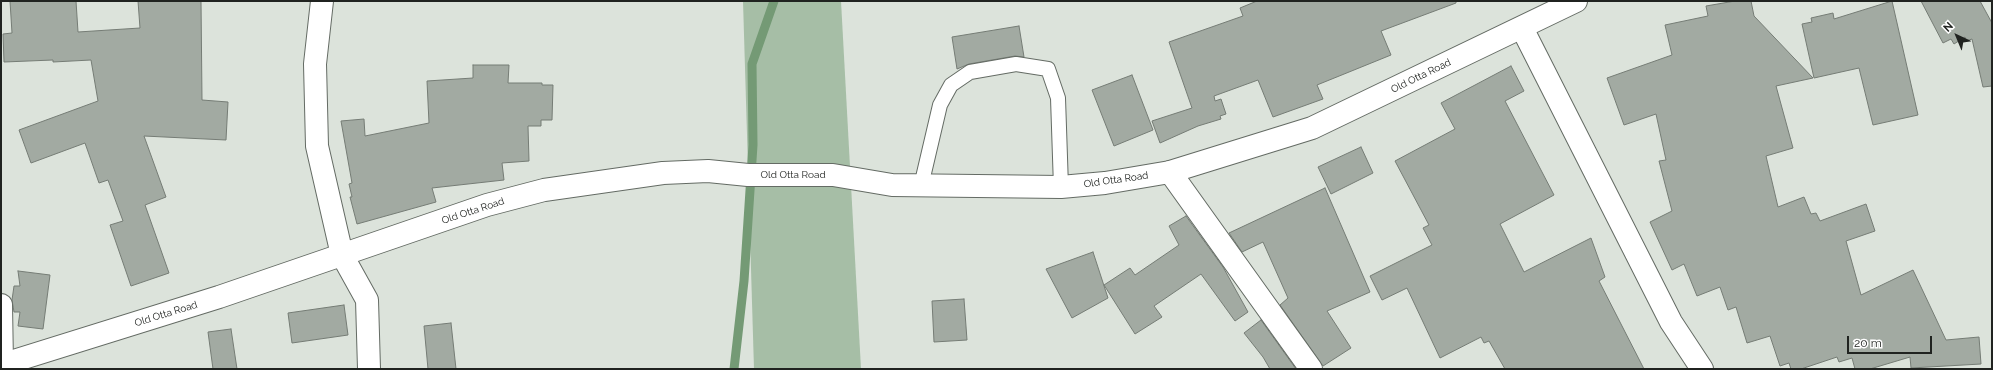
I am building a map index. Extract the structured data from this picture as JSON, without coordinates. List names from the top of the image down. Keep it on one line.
{"streets":{"street":["Old Otta Road"]},"scale_bar":"20 m","north":"top left"}
